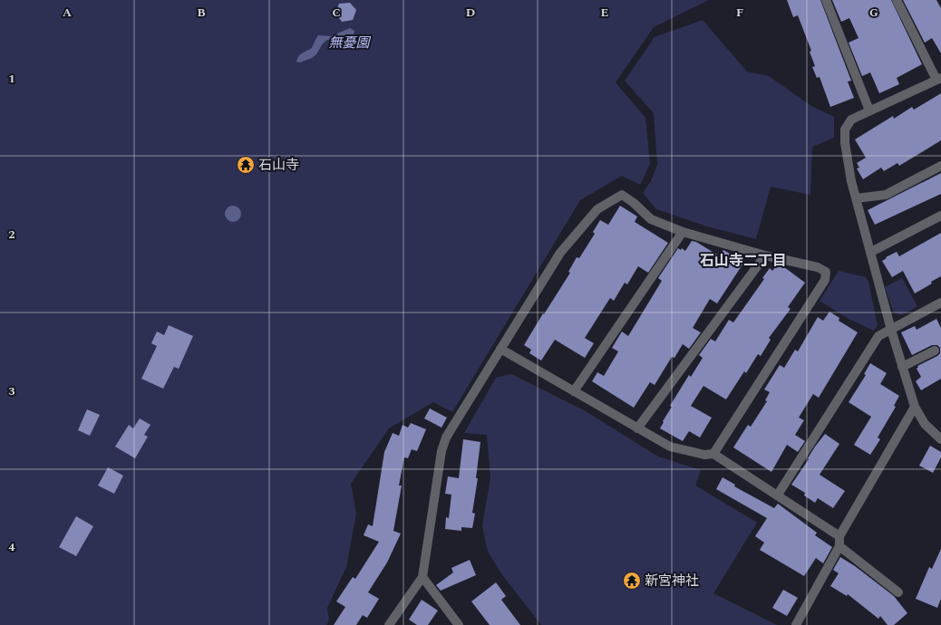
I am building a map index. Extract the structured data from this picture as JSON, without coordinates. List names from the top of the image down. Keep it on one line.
{"districts":["石山寺二丁目"],"parks":["無憂園"],"places":{"temple":["石山寺","新宮神社"]},"grid":{"columns":["A","B","C","D","E","F","G"],"rows":["1","2","3","4"]}}
